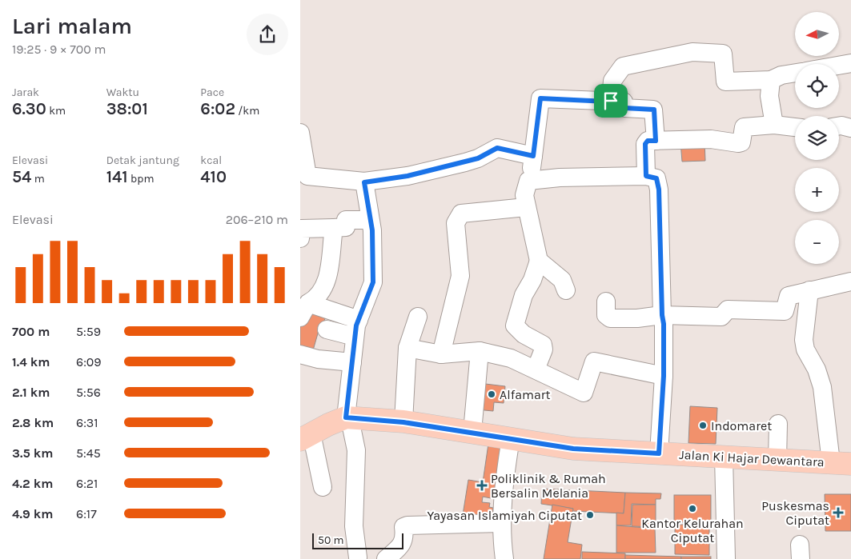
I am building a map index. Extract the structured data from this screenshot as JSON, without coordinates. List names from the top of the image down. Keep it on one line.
{"streets":{"main road":["Jalan Ki Hajar Dewantara"]},"places":{"other":["Alfamart","Indomaret","Kantor Kelurahan Ciputat","Yayasan Islamiyah Ciputat"],"health":["Poliklinik & Rumah Bersalin Melania","Puskesmas Ciputat"]},"scale_bar":"50 m","north":"left","page":{"heading":["Lari malam","19:25 · 9 × 700 m"],"map_buttons":["+","−"],"stats":[["Jarak","6.30 km"],["Waktu","38:01"],["Pace","6:02 /km"],["Elevasi","54 m"],["Detak jantung","141 bpm"],["kcal","410"]],"chart":["Elevasi","206–210 m"],"list":[{"name":"700 m","note":"5:59"},{"name":"1.4 km","note":"6:09"},{"name":"2.1 km","note":"5:56"},{"name":"2.8 km","note":"6:31"},{"name":"3.5 km","note":"5:45"},{"name":"4.2 km","note":"6:21"},{"name":"4.9 km","note":"6:17"}],"scale":"50 m"}}
